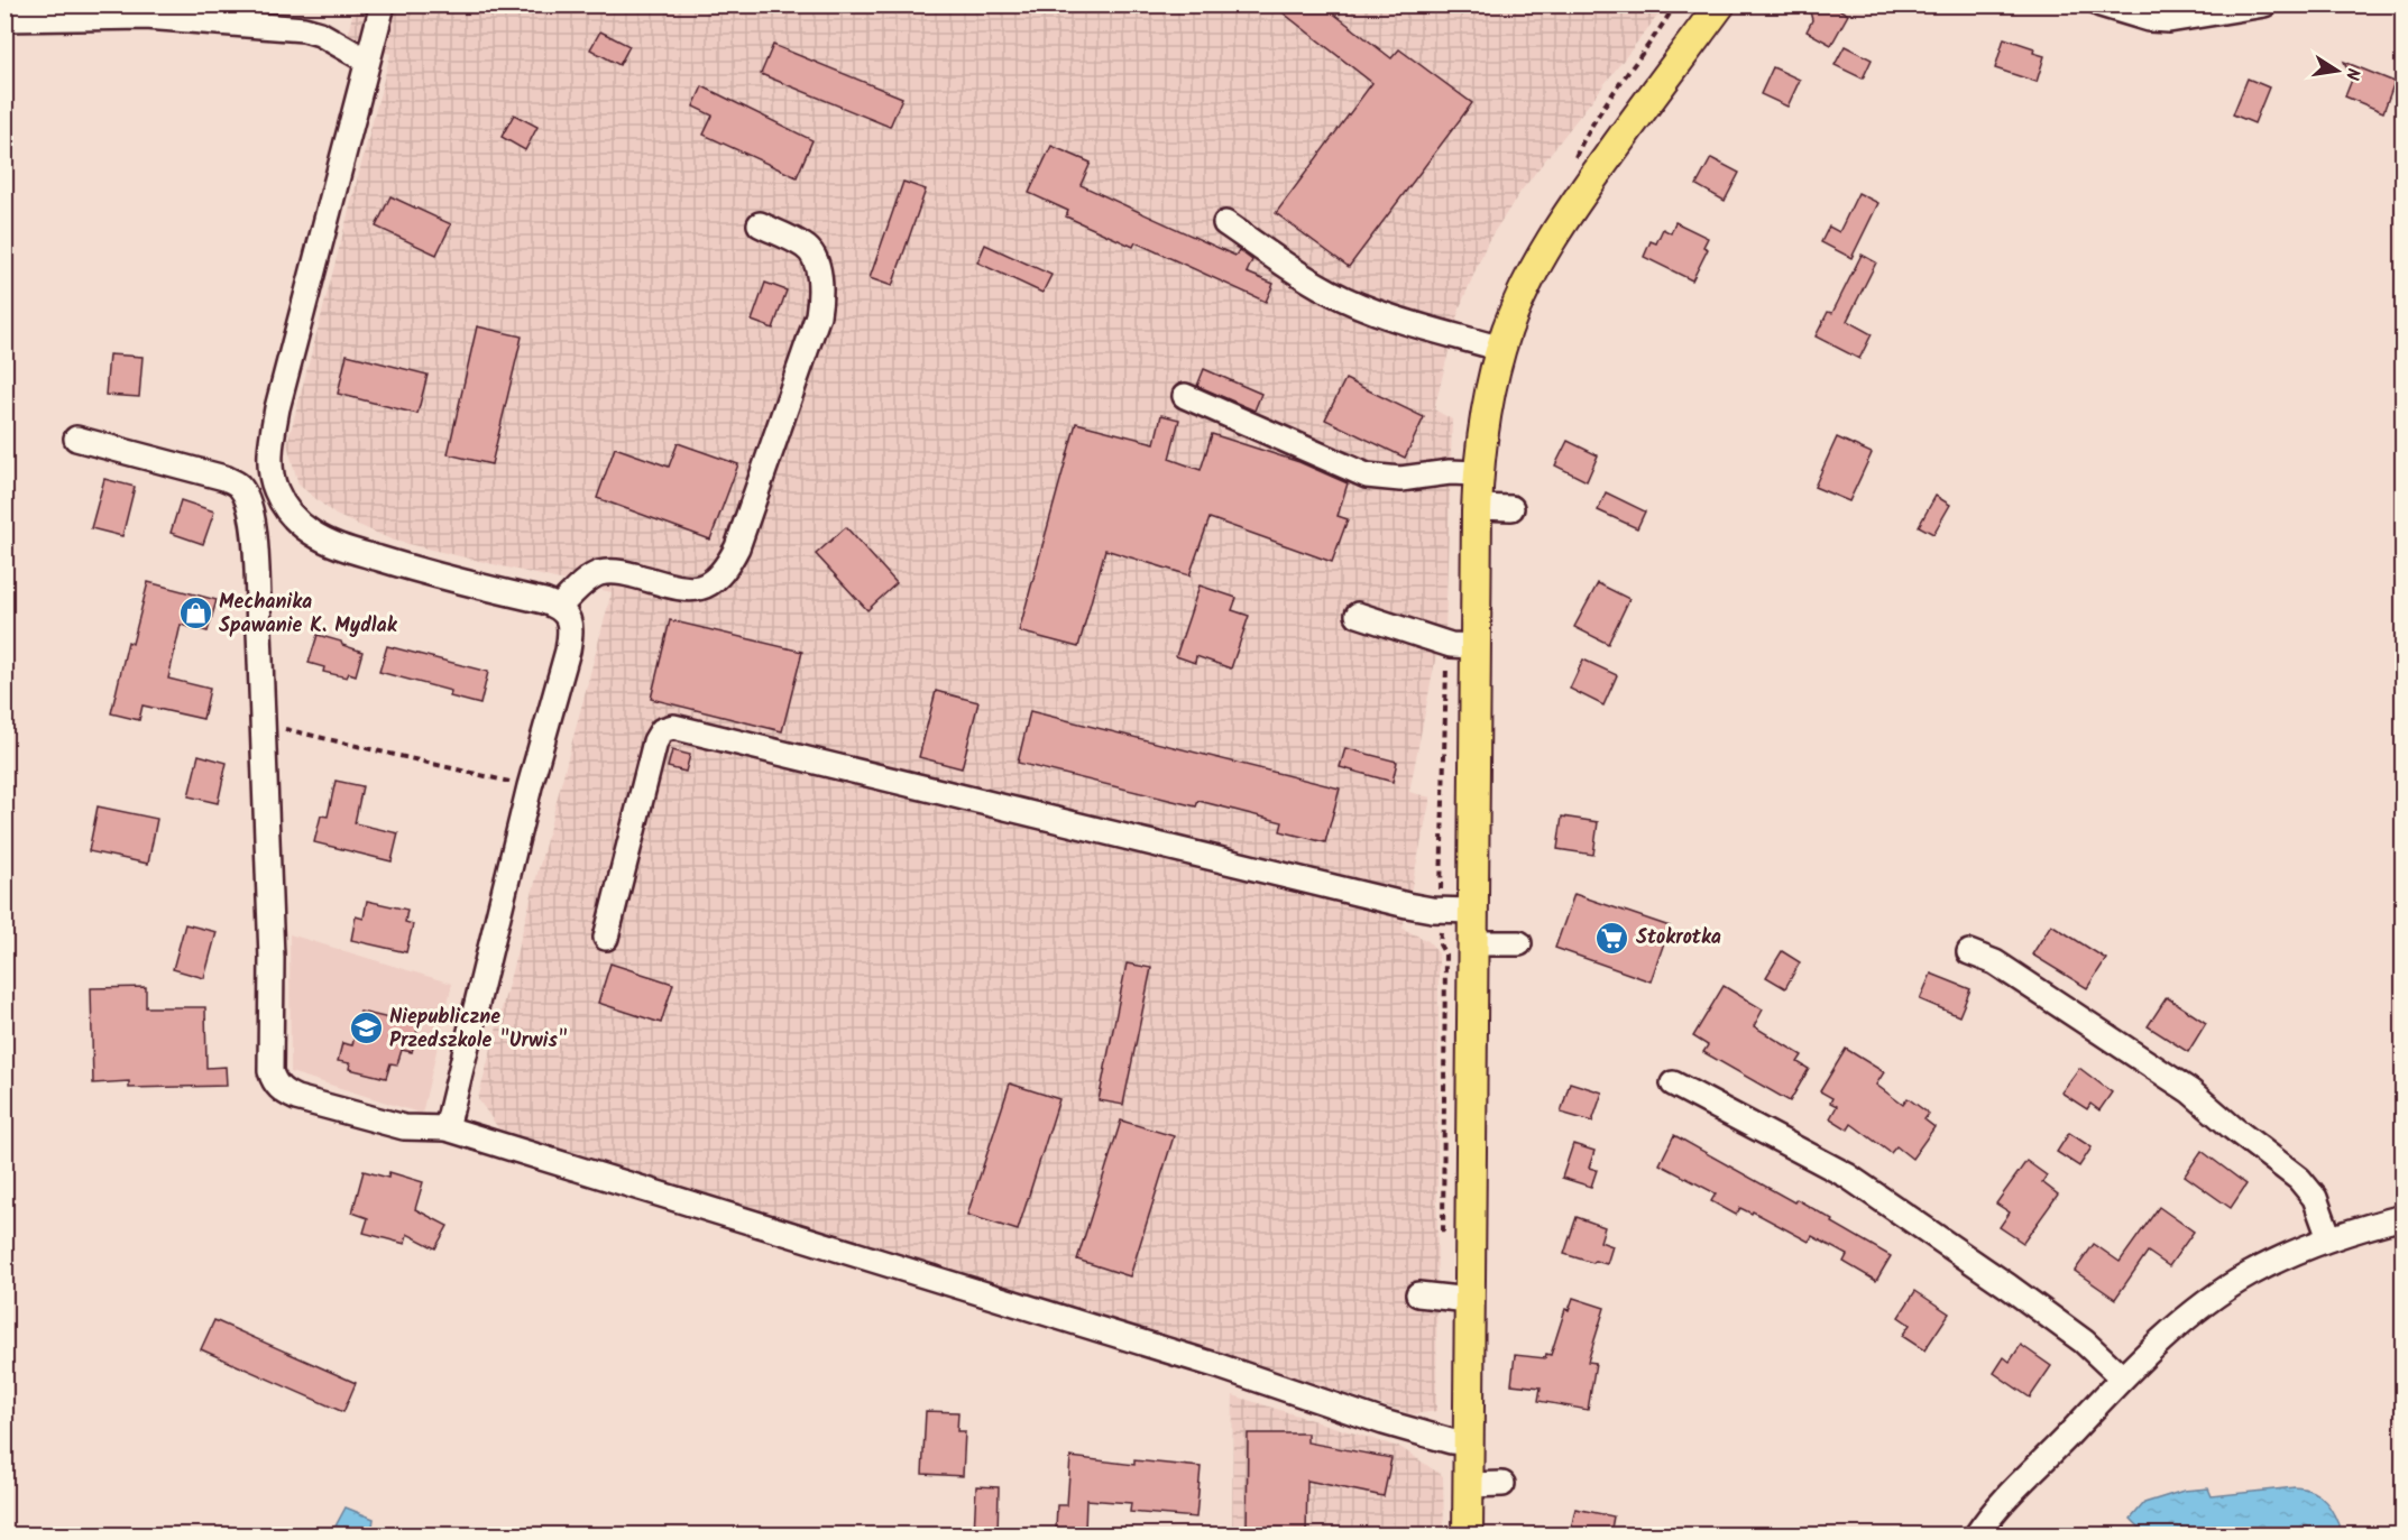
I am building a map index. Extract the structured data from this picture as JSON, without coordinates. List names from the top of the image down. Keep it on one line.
{"places":{"shop":["Mechanika Spawanie K. Mydlak"],"supermarket":["Stokrotka"],"school or university":["Niepubliczne Przedszkole \"Urwis\""]},"north":"right"}
